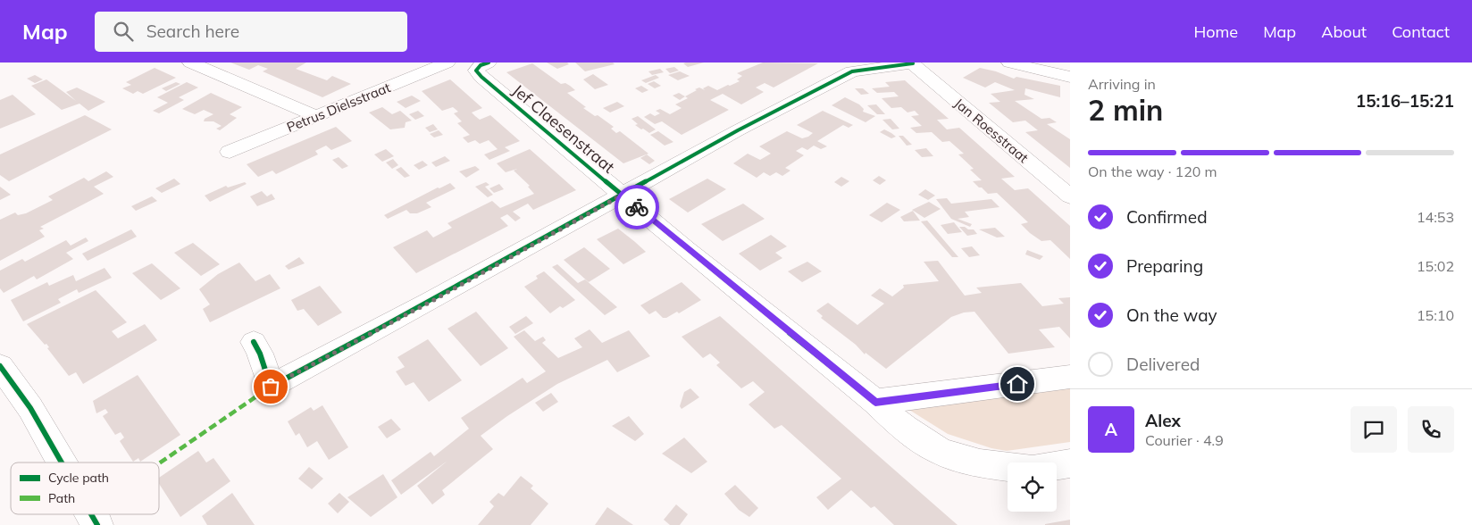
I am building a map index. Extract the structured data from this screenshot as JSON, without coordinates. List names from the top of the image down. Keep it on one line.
{"streets":{"street":["Petrus Dielsstraat","Jef Claesenstraat","Jan Roesstraat"]},"legend":["Cycle path","Path"],"page":{"header":"Map","search":"Search here","nav":["Home","Map","About","Contact"],"heading":["2 min","Arriving in","15:16–15:21"],"panel":["Alex","Courier · 4.9"],"bar":"On the way · 120 m","list":[["Confirmed","14:53"],["Preparing","15:02"],["On the way","15:10"],"Delivered"],"round":"A"}}
